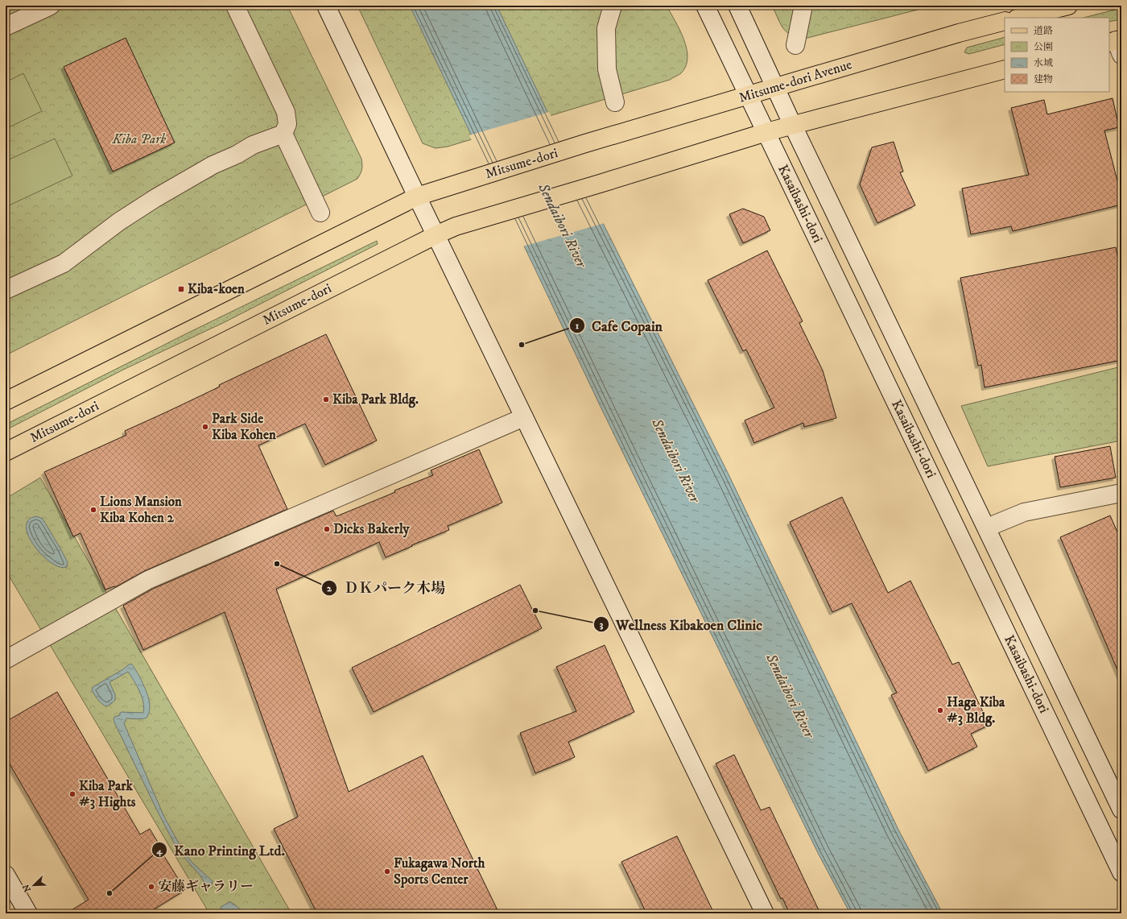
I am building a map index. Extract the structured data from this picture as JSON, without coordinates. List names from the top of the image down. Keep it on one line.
{"streets":{"main road":["Mitsume-dori Avenue","Mitsume-dori"],"street":["Kasaibashi-dori"]},"crossings":[["Mitsume-dori Avenue","Mitsume-dori"],["Mitsume-dori Avenue","Kasaibashi-dori"],["Mitsume-dori","Kasaibashi-dori"]],"water":["Sendaibori River"],"parks":["Kiba Park"],"places":{"transit":["Kiba-koen"],"other":["Cafe Copain","Kiba Park Bldg.","Park Side Kiba Kohen","Lions Mansion Kiba Kohen 2","Dicks Bakerly","ＤＫパーク木場","Wellness Kibakoen Clinic","Haga Kiba #3 Bldg.","Kiba Park #3 Hights","Fukagawa North Sports Center","安藤ギャラリー","Kano Printing Ltd."]},"legend":["道路","公園","水域","建物"],"north":"bottom left"}
